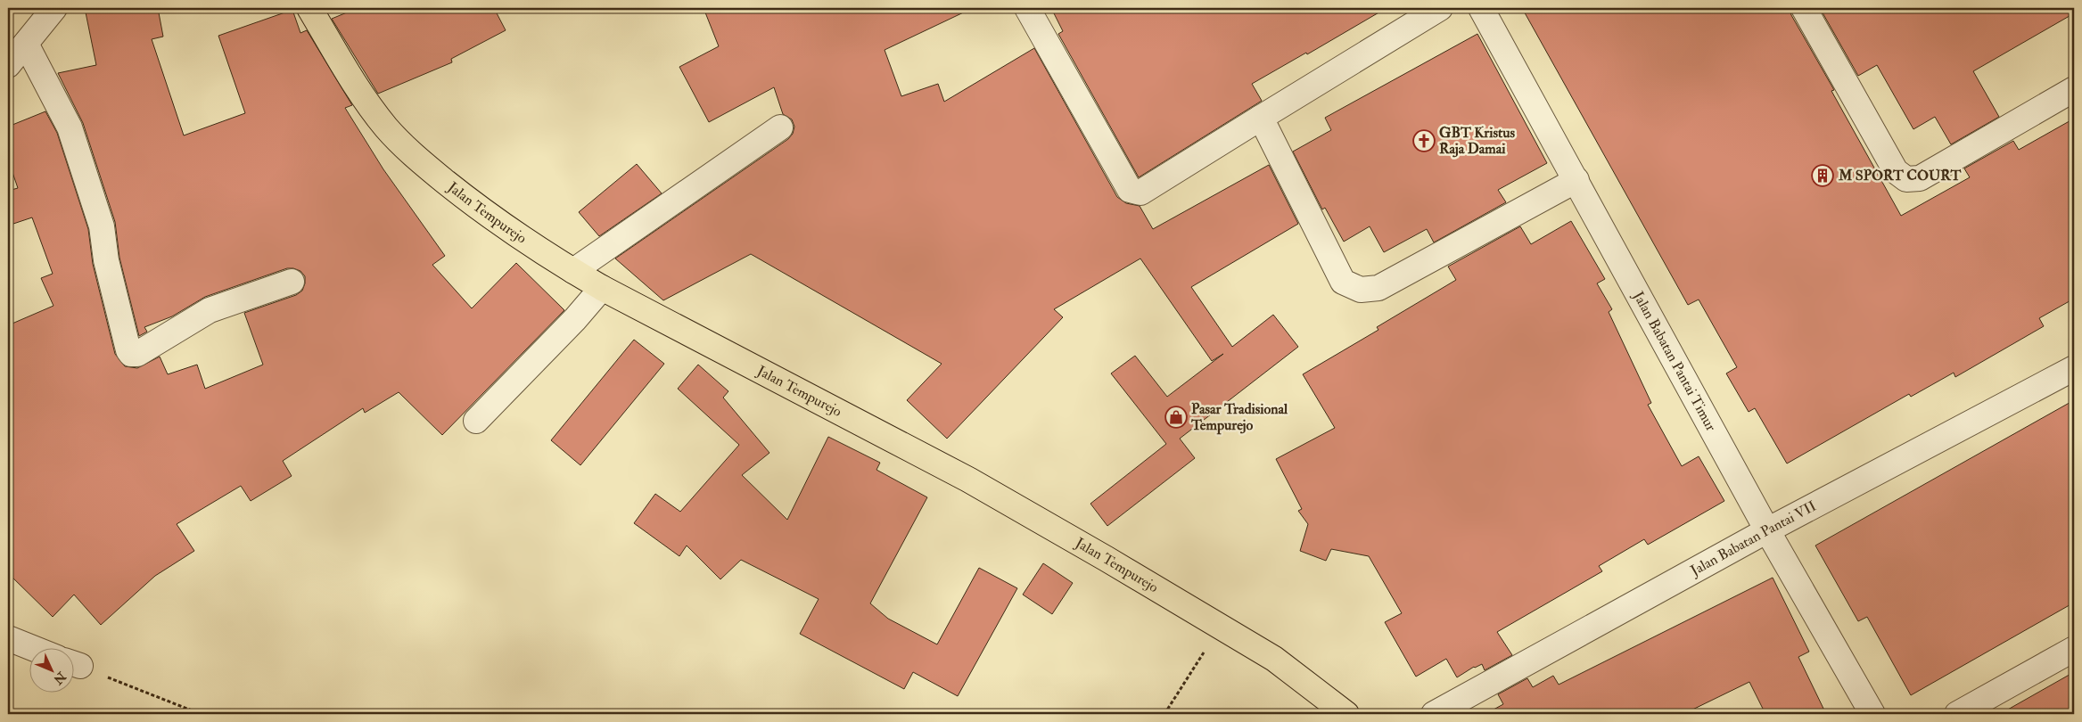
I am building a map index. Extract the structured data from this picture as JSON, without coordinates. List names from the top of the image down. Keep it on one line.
{"streets":{"main road":["Jalan Tempurejo"],"street":["Jalan Babatan Pantai Timur","Jalan Babatan Pantai VII"]},"crossings":[["Jalan Babatan Pantai Timur","Jalan Babatan Pantai VII"]],"places":{"church":["GBT Kristus Raja Damai"],"building":["M SPORT COURT"],"shop":["Pasar Tradisional Tempurejo"]},"north":"bottom right"}
